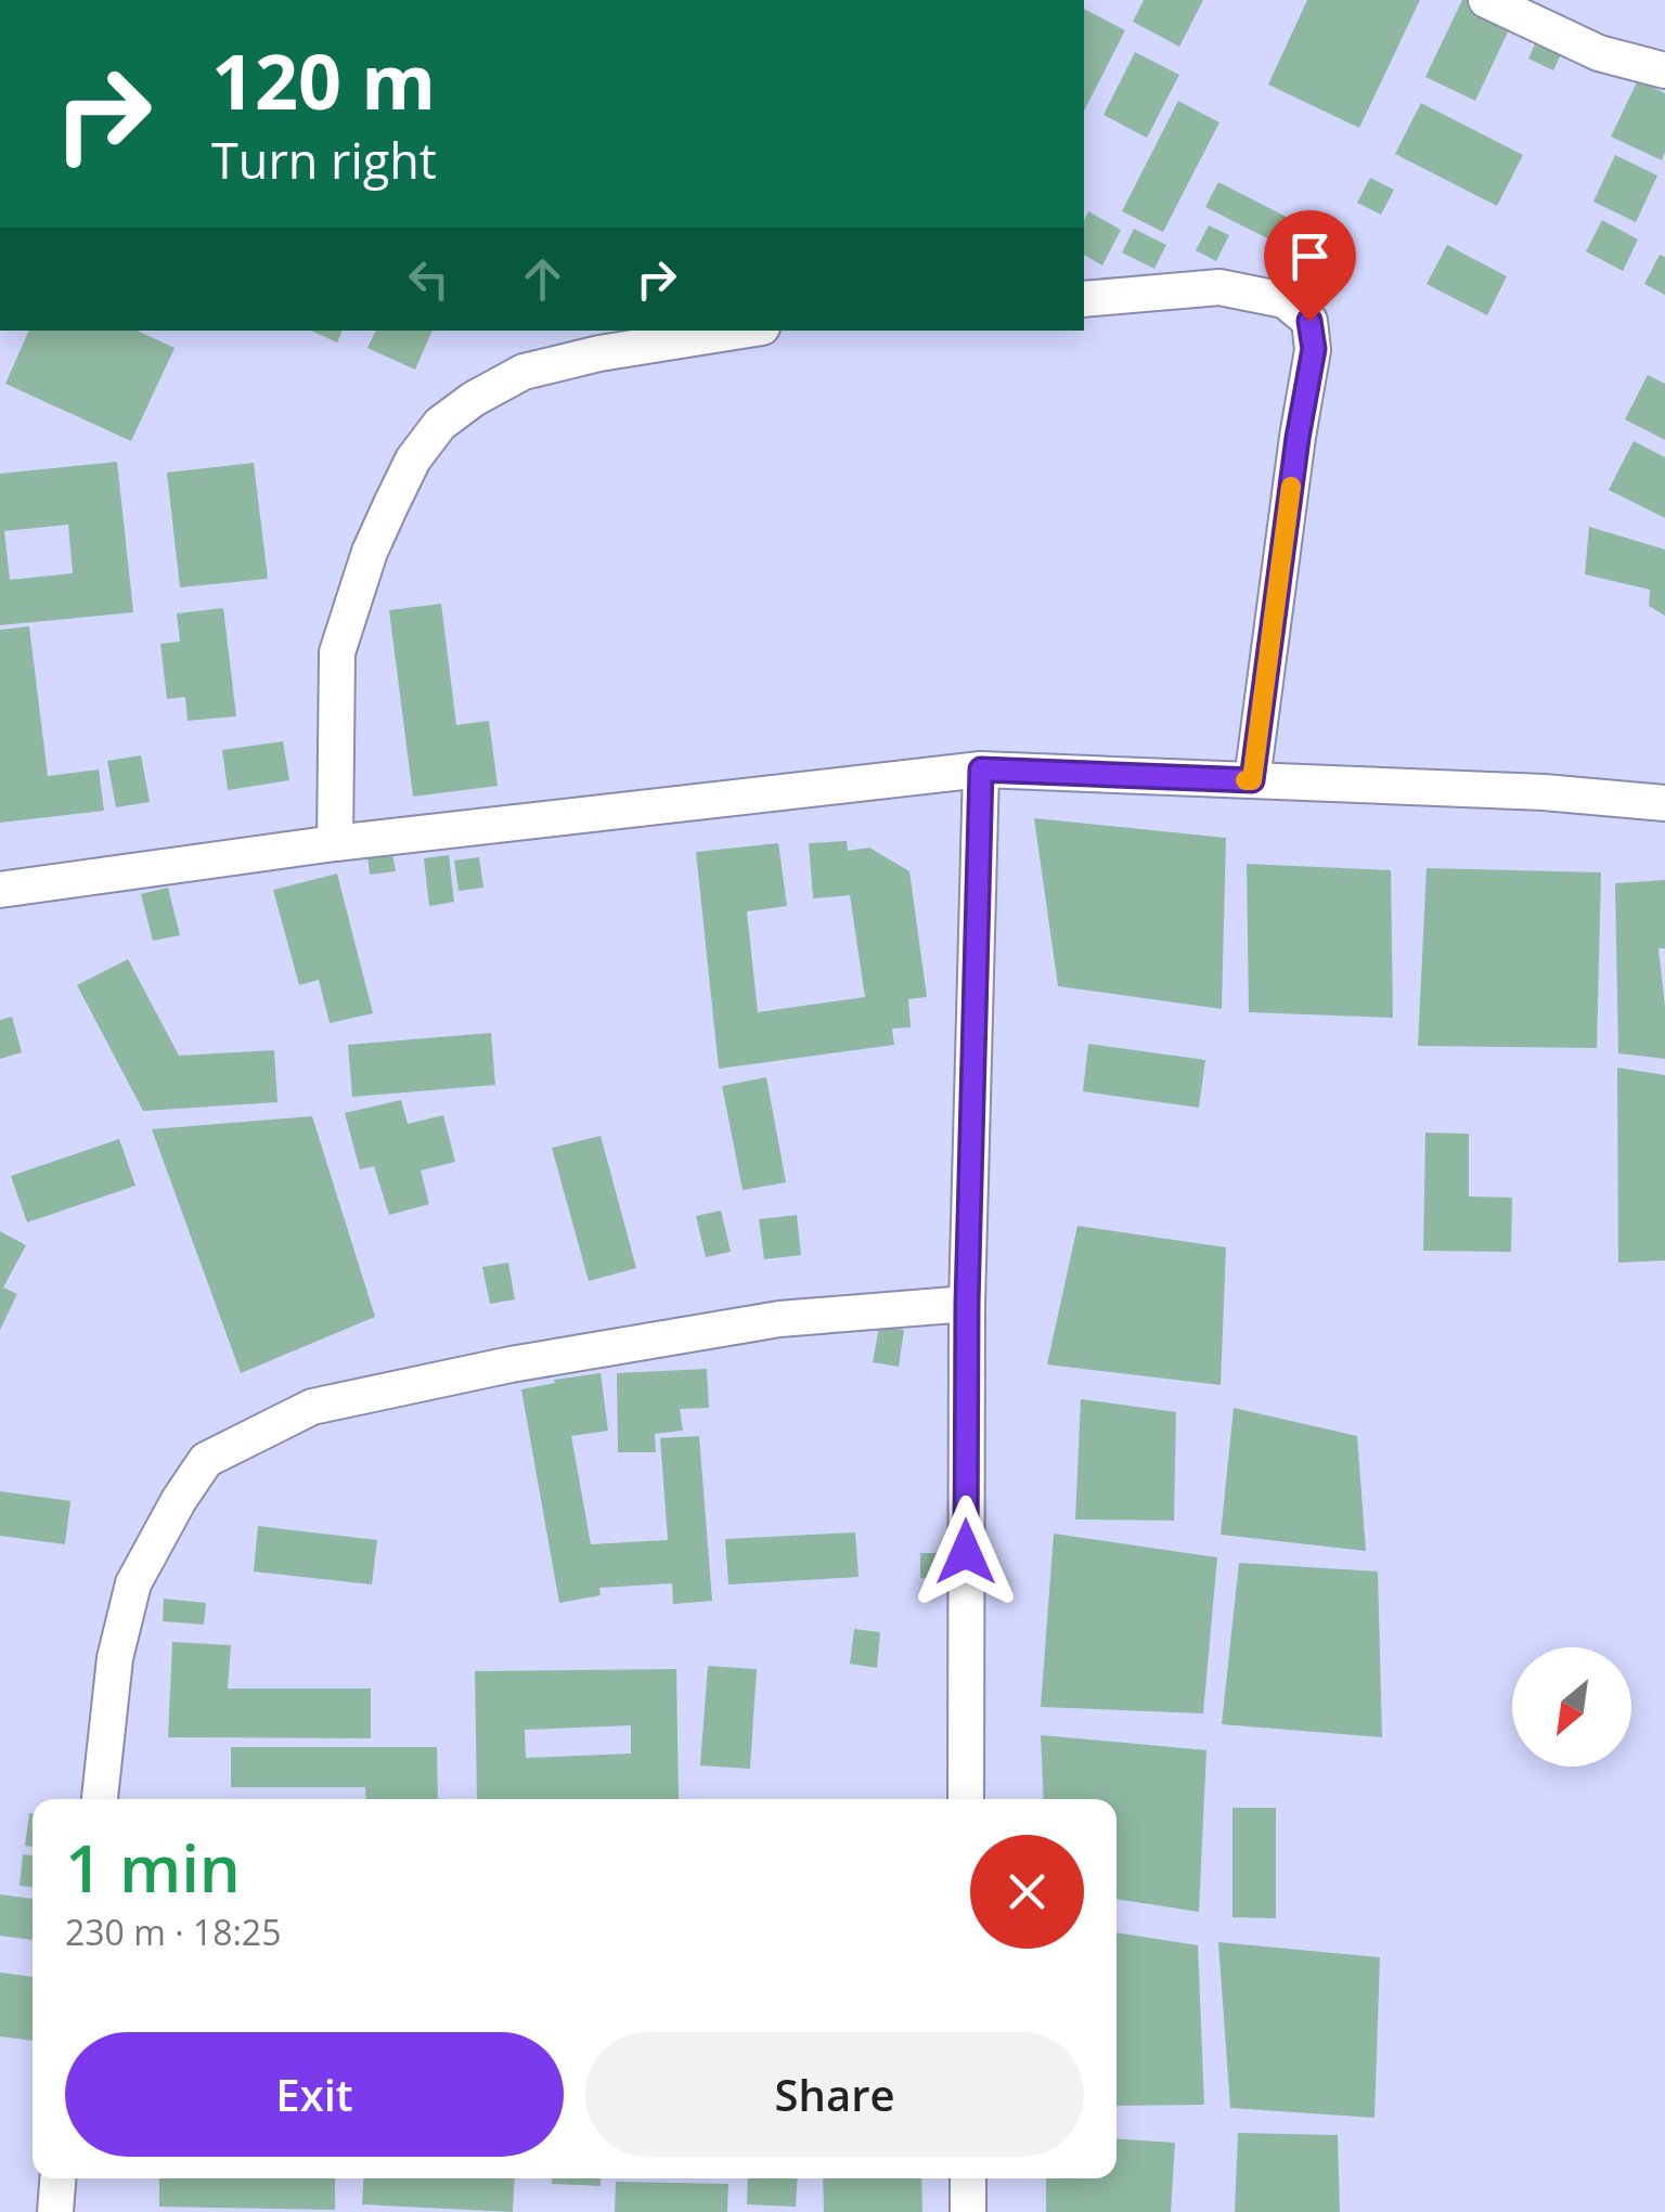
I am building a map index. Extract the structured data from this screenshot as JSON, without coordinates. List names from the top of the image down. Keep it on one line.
{"north":"bottom left","page":{"turn":["120 m","Turn right"],"heading":["1 min","230 m · 18:25"],"buttons":["Exit","Share"]}}
